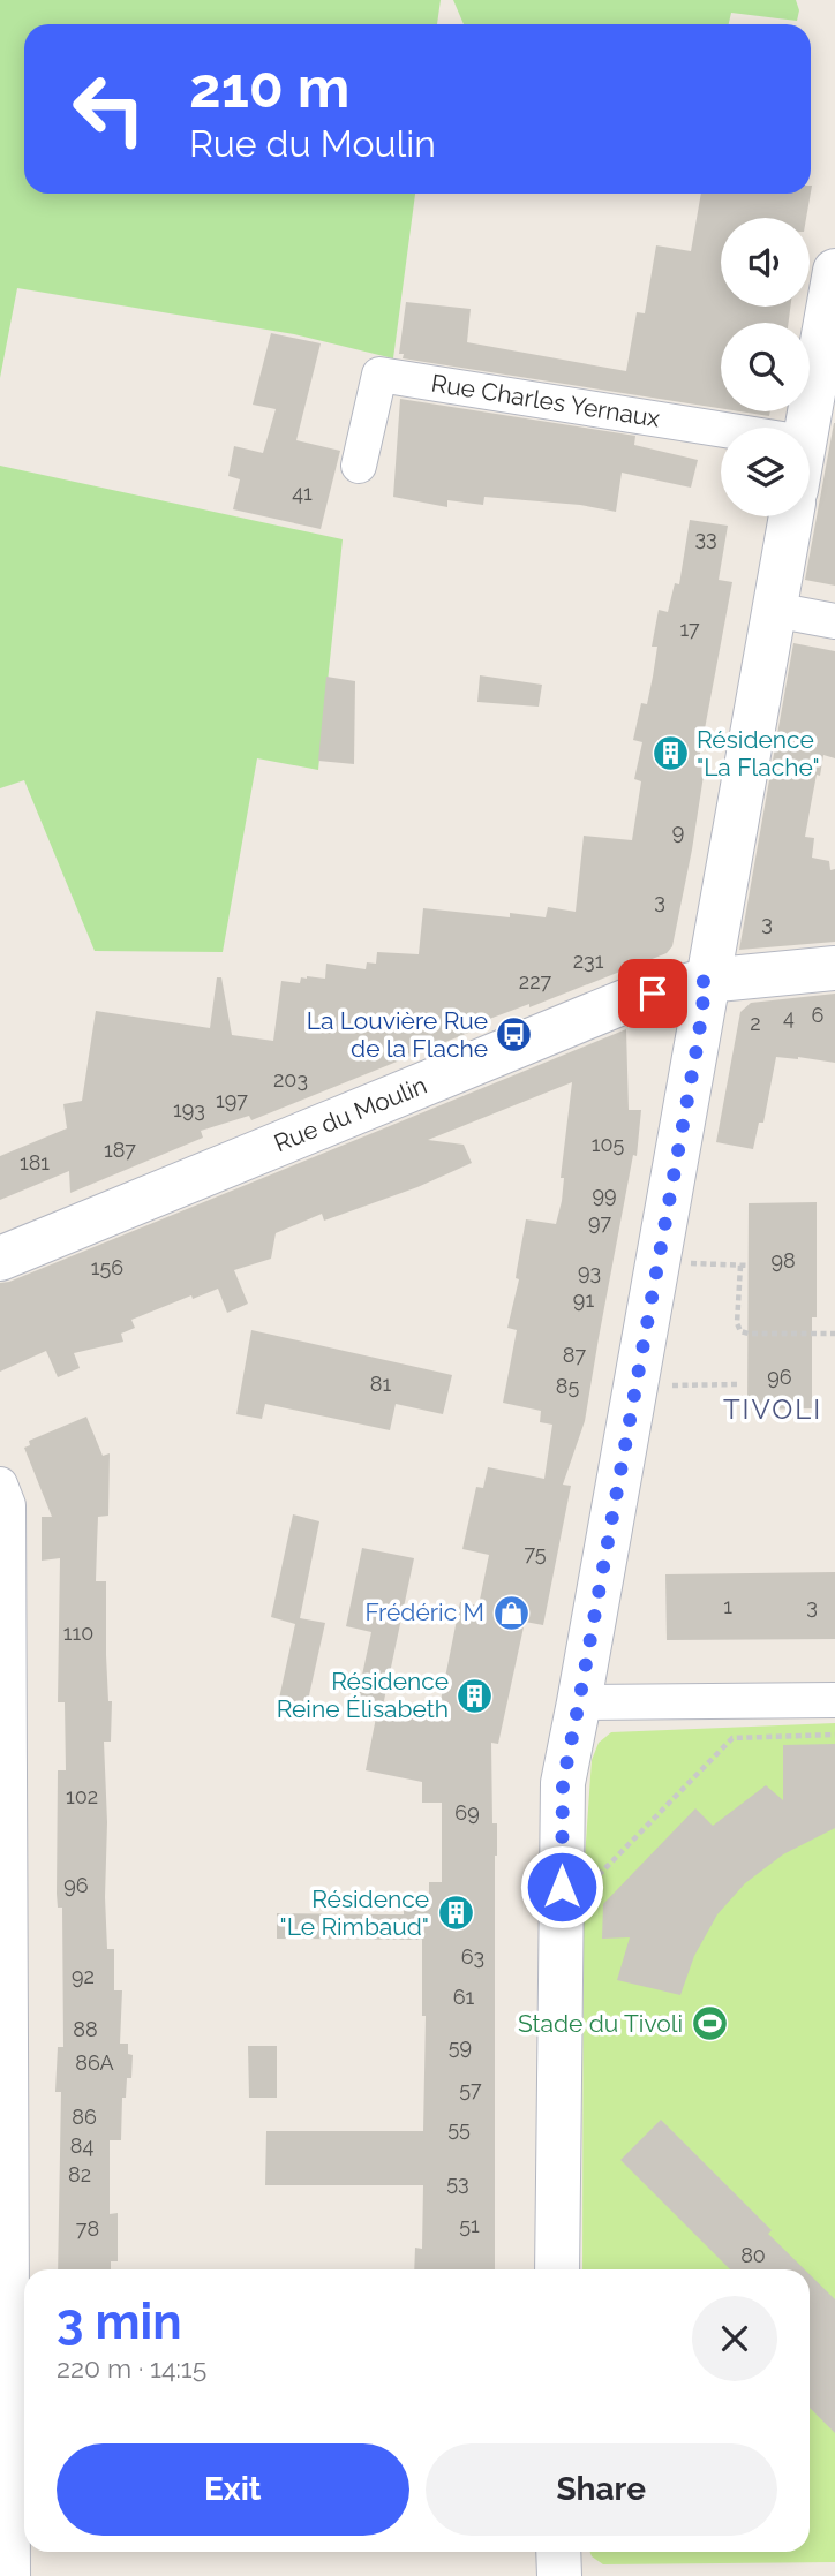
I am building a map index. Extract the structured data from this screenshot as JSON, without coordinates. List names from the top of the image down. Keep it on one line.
{"streets":{"street":["Rue Charles Yernaux","Rue du Moulin"]},"districts":["TIVOLI"],"places":{"building":["Résidence \"La Flache\"","Résidence Reine Élisabeth","Résidence \"Le Rimbaud\""],"bus stop":["La Louvière Rue de la Flache"],"shop":["Frédéric M"],"sports":["Stade du Tivoli"]},"house_numbers":["41","33","17","9","3","3","231","227","6","4","2","203","197","193","105","187","181","99","97","98","156","93","91","87","96","81","85","75","1","3","110","102","69","96","63","92","61","88","59","86A","57","86","55","84","82","53","51","78","80"],"page":{"turn":["210 m","Rue du Moulin"],"heading":["3 min","220 m · 14:15"],"buttons":["Exit","Share"]}}
